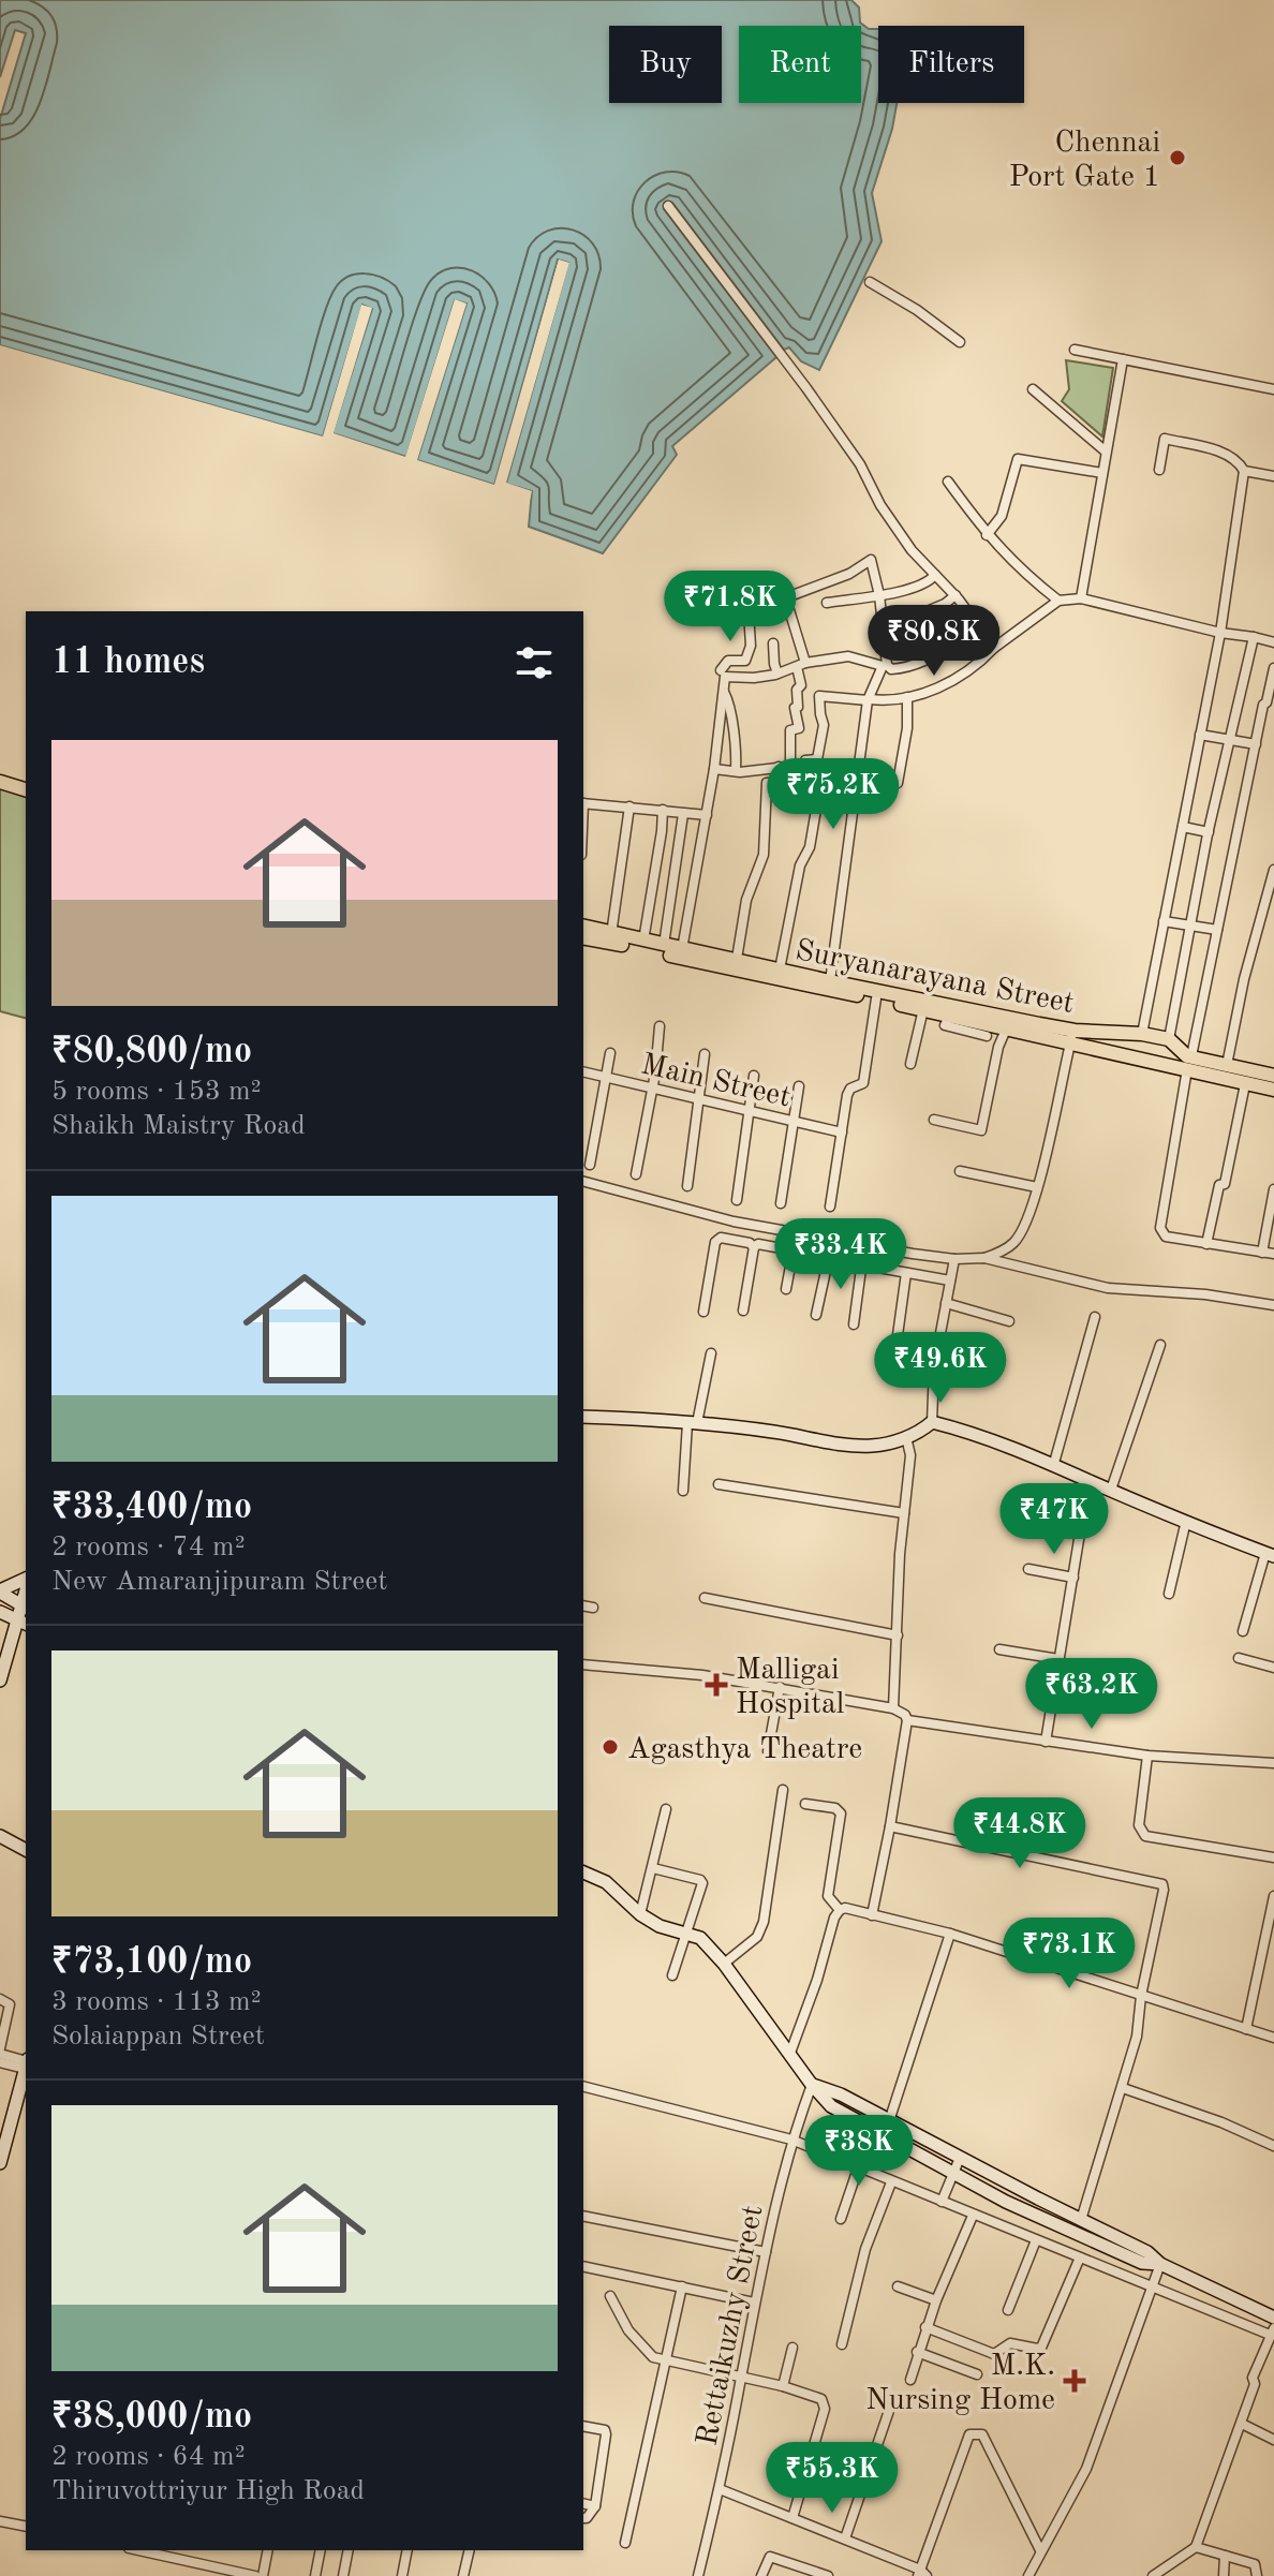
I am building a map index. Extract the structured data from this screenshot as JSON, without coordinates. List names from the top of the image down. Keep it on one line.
{"streets":{"main road":["Suryanarayana Street"],"street":["Main Street","Rettaikuzhy Street"]},"places":{"other":["Chennai Port Gate 1","Agasthya Theatre"],"health":["Malligai Hospital","M.K. Nursing Home"]},"page":{"chip":["Buy","Rent","Filters"],"price":["₹71.8K","₹80.8K","₹75.2K","₹33.4K","₹49.6K","₹47K","₹63.2K","₹44.8K","₹73.1K","₹38K","₹55.3K"],"heading":"11 homes","list":[{"name":"₹80,800/mo","note":"5 rooms · 153 m² · Shaikh Maistry Road"},{"name":"₹33,400/mo","note":"2 rooms · 74 m² · New Amaranjipuram Street"},{"name":"₹73,100/mo","note":"3 rooms · 113 m² · Solaiappan Street"},{"name":"₹38,000/mo","note":"2 rooms · 64 m² · Thiruvottriyur High Road"}]}}
